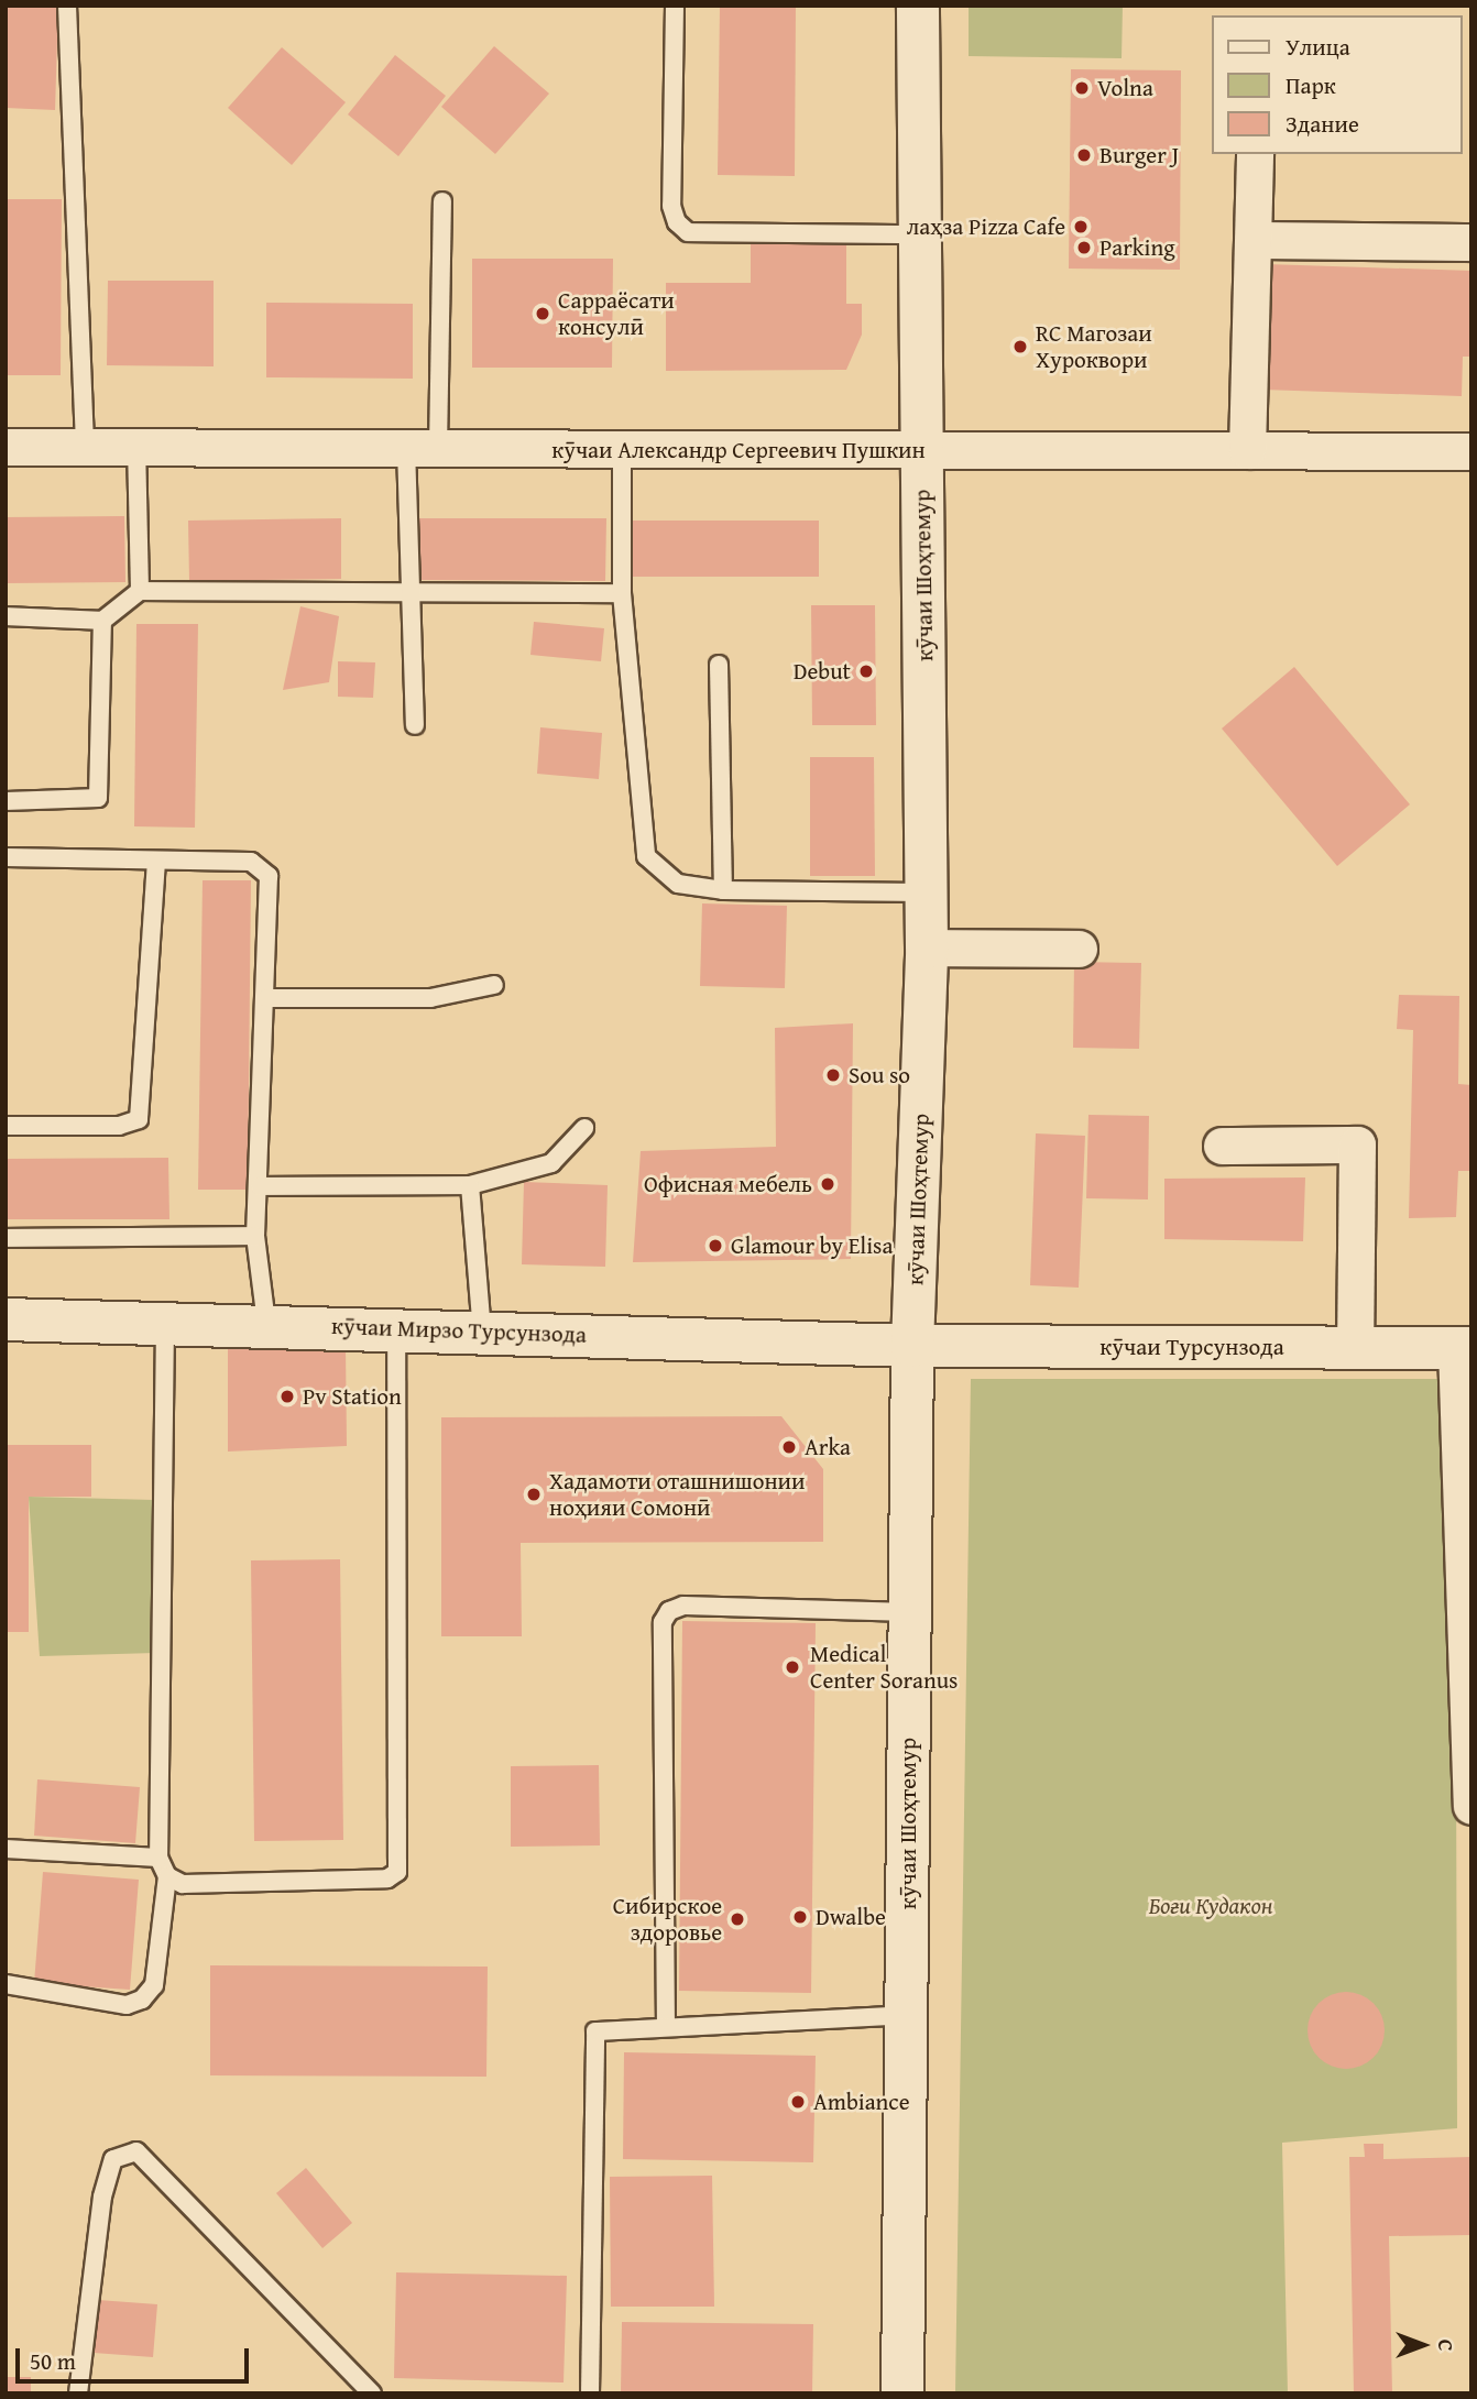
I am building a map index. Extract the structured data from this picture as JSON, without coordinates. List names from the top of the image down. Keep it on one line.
{"streets":{"main road":["кӯчаи Шоҳтемур","кӯчаи Мирзо Турсунзода","кӯчаи Турсунзода"],"street":["кӯчаи Александр Сергеевич Пушкин"]},"crossings":[["кӯчаи Александр Сергеевич Пушкин","кӯчаи Шоҳтемур"],["кӯчаи Шоҳтемур","кӯчаи Мирзо Турсунзода"],["кӯчаи Шоҳтемур","кӯчаи Турсунзода"],["кӯчаи Мирзо Турсунзода","кӯчаи Турсунзода"]],"parks":["Боғи Кудакон"],"places":["Volna","Burger J","лаҳза Pizza Cafe","Parking","Сарраёсати консулӣ","RC Магозаи Хуроквори","Debut","Sou so","Офисная мебель","Glamour by Elisa","Pv Station","Arka","Хадамоти оташнишонии ноҳияи Сомонӣ","Medical Center Soranus","Dwalbe","Сибирское здоровье","Ambiance"],"legend":["Улица","Парк","Здание"],"scale_bar":"50 m","north":"right"}
